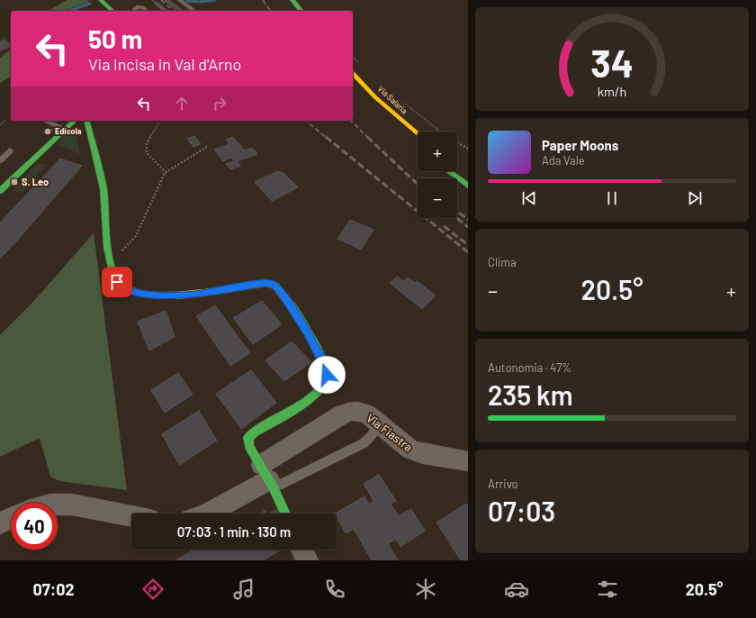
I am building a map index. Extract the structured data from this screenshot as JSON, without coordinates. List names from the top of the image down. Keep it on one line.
{"streets":{"street":["Via Salaria","Via Fiastra"]},"places":{"other":["Edicola"],"transit":["S. Leo"]},"page":{"turn":["50 m","Via Incisa in Val d'Arno"],"song":["Paper Moons","Ada Vale"],"map_buttons":["+","−"],"tile":["Clima",["Autonomia · 47%","235 km"],["Arrivo","07:03"]],"heat":["−","20.5°","+"],"limit":"40","trip":"07:03 · 1 min · 130 m","tabs":["07:02","20.5°"],"gauge":["34","km/h"]}}
